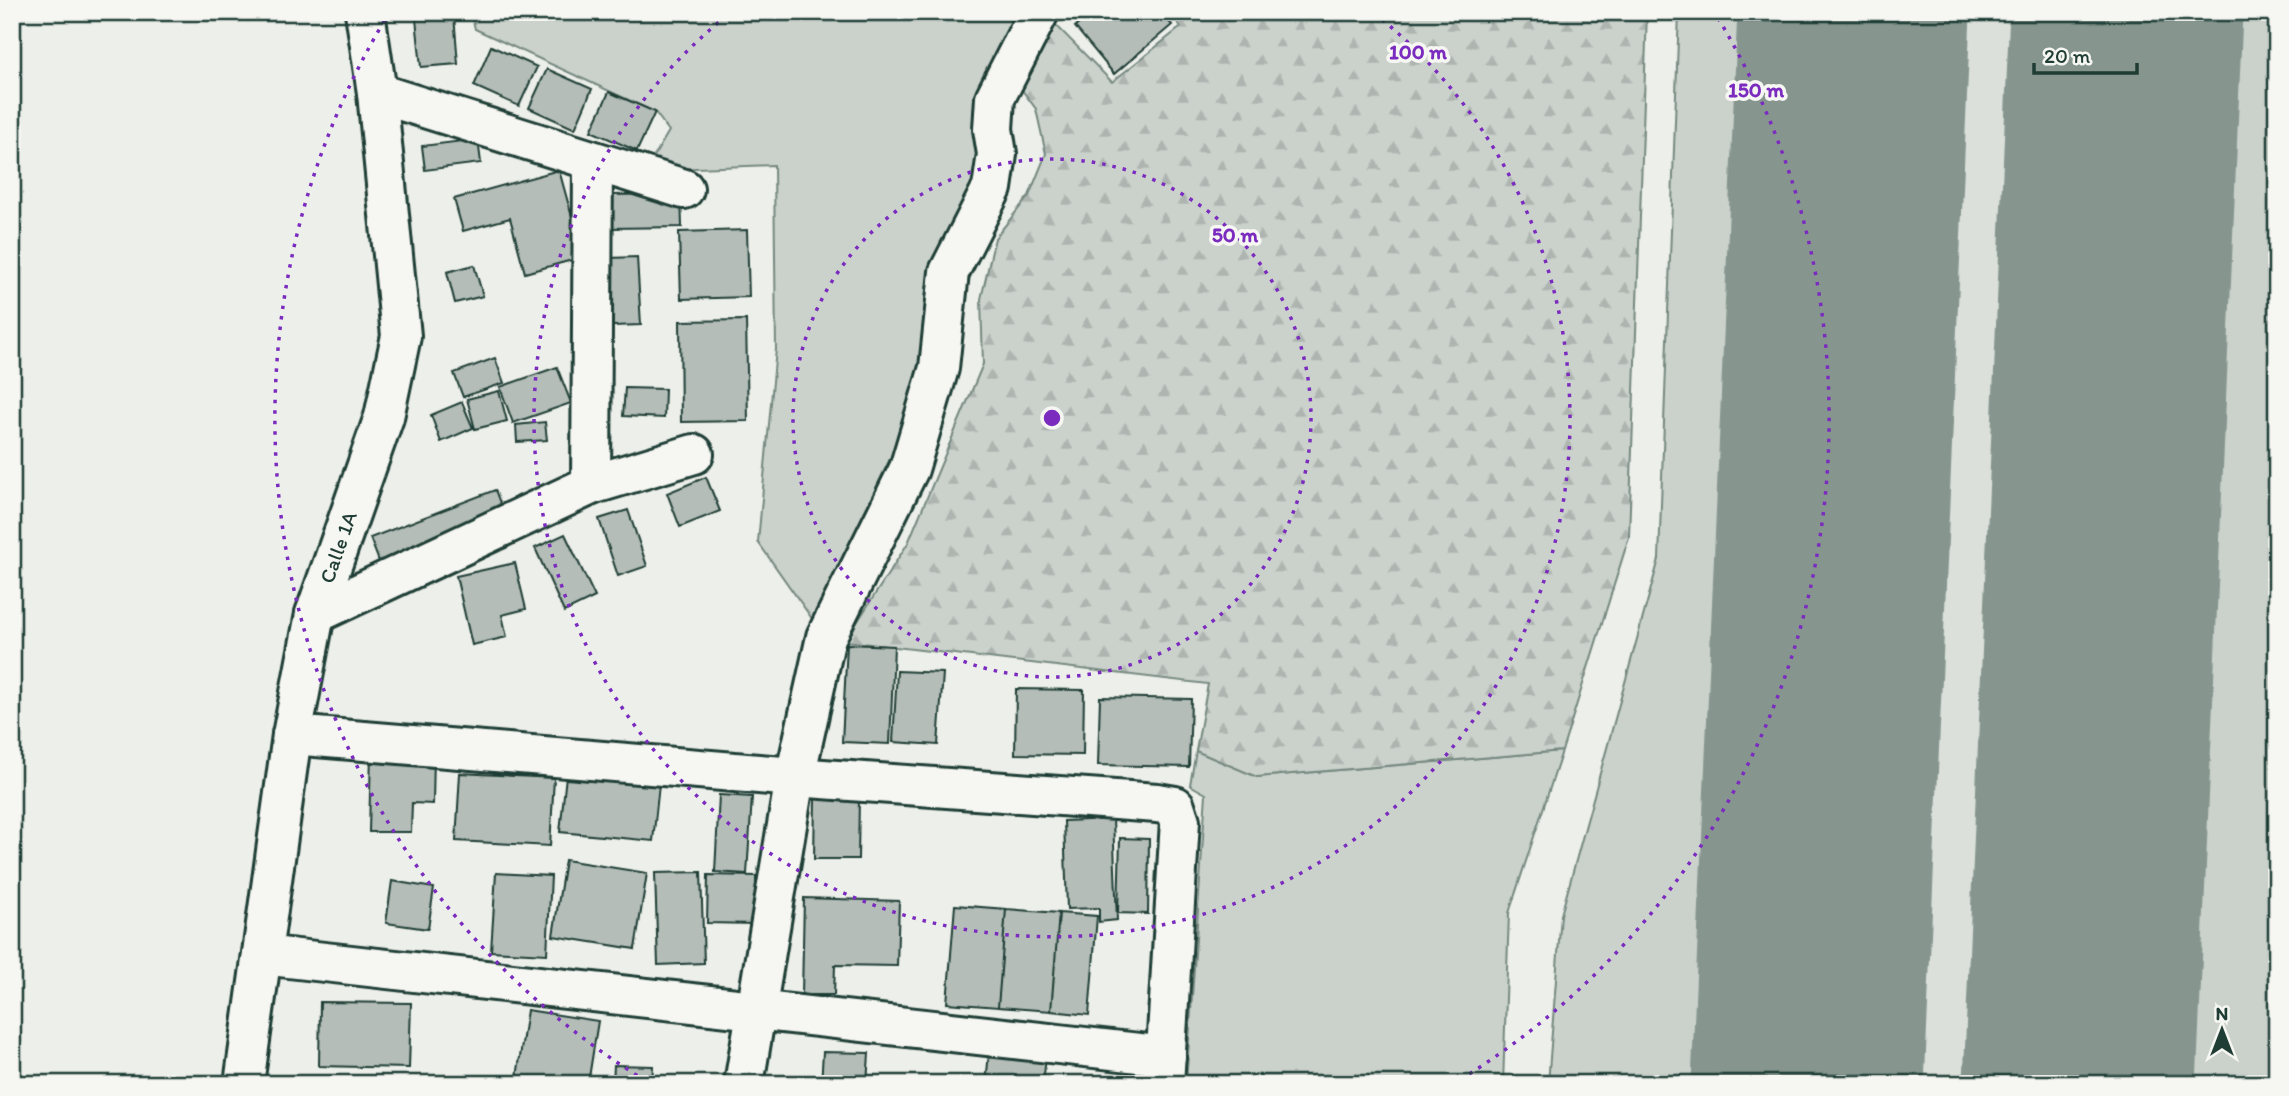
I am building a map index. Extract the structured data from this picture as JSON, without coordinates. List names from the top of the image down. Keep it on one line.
{"streets":{"street":["Calle 1A"]},"scale_bar":"20 m","north":"top","rings":["100 m","150 m","50 m"]}
